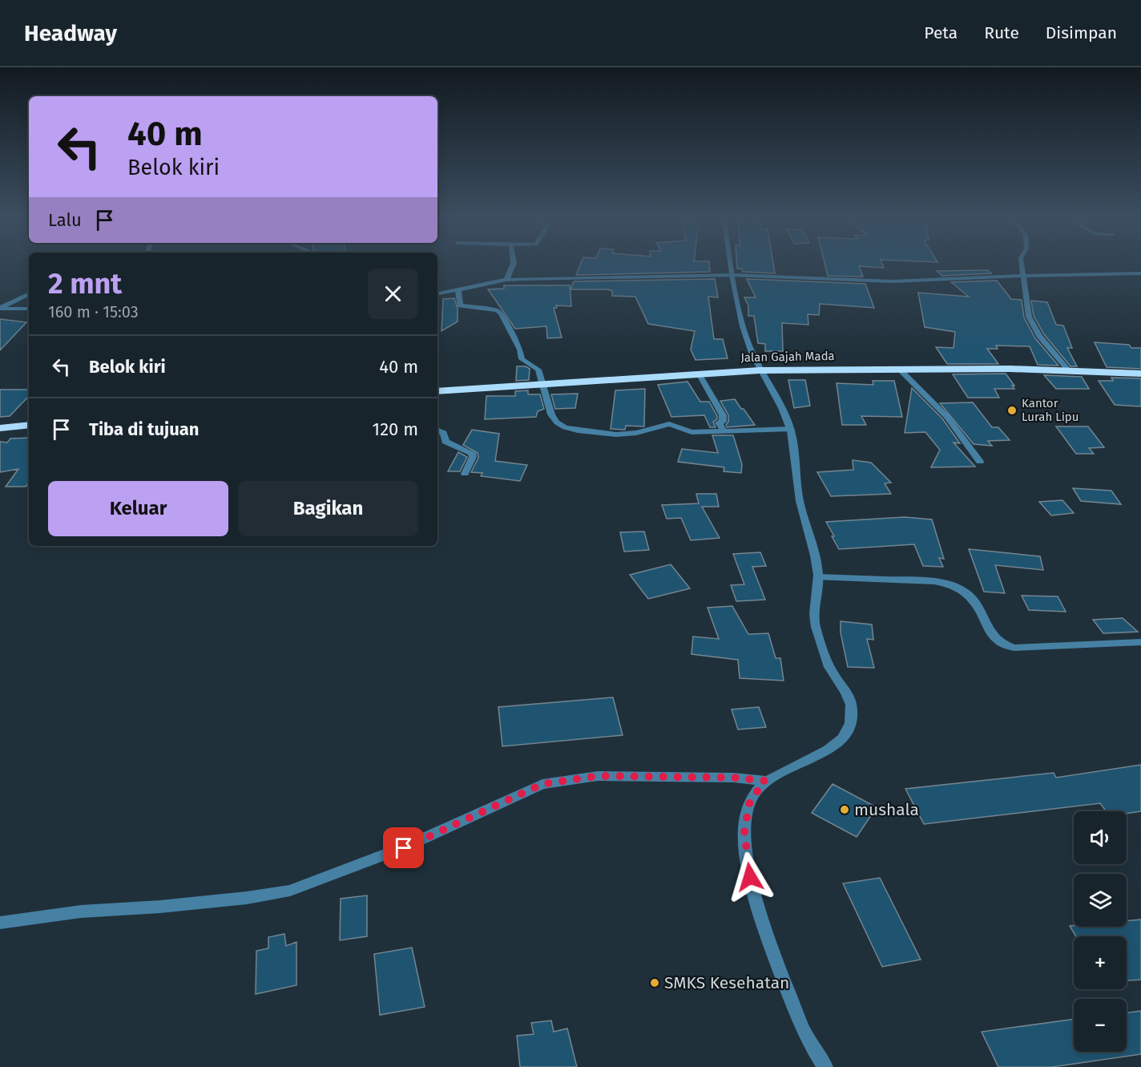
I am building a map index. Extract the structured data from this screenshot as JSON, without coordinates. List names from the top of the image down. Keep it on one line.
{"streets":{"highway":["Jalan Gajah Mada"]},"places":["Kantor Lurah Lipu","mushala","SMKS Kesehatan"],"page":{"header":"Headway","nav":["Peta","Rute","Disimpan"],"turn":["40 m","Belok kiri"],"then":"Lalu","heading":["2 mnt","160 m · 15:03"],"list":[{"name":"Belok kiri","value":"40 m"},{"name":"Tiba di tujuan","value":"120 m"}],"buttons":["Keluar","Bagikan"],"map_buttons":["+","−"]}}
